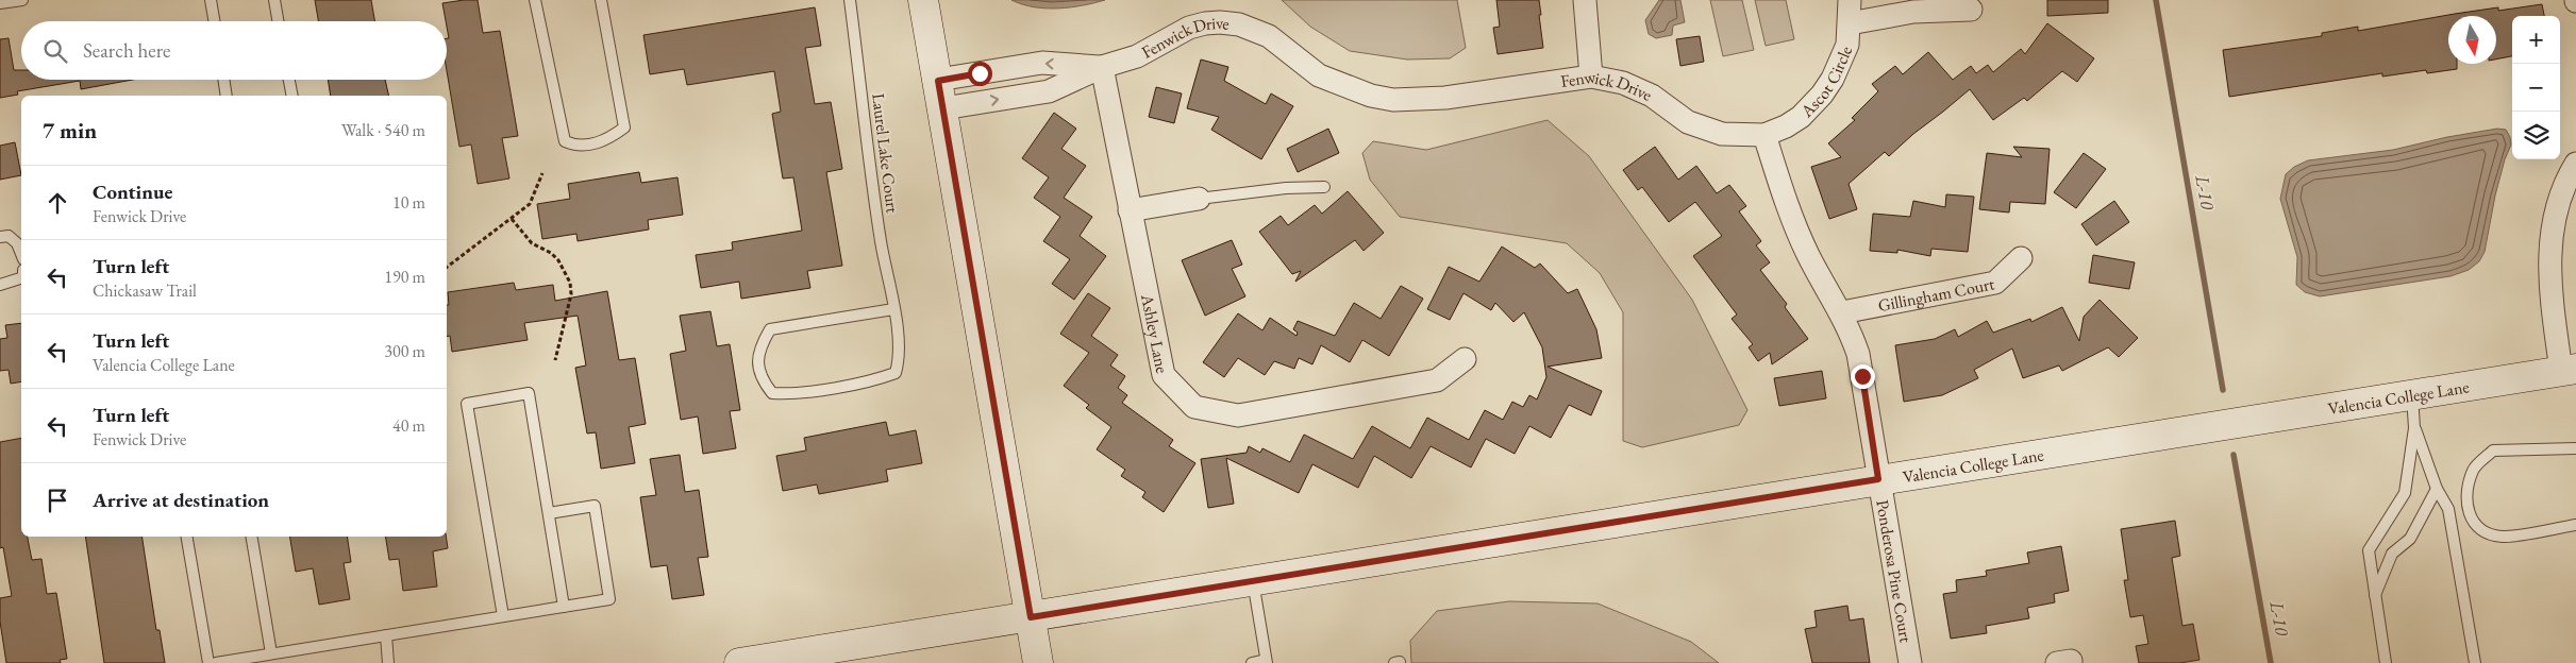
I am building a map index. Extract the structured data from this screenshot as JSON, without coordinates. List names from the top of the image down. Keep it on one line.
{"streets":{"street":["Fenwick Drive","Ascot Circle","Gillingham Court","Ashley Lane","Valencia College Lane","Ponderosa Pine Court"],"lane":["Laurel Lake Court"]},"crossings":[["Fenwick Drive","Ascot Circle"],["Fenwick Drive","Ashley Lane"],["Valencia College Lane","Ponderosa Pine Court"]],"water":["L-10"],"north":"bottom","page":{"map_buttons":["+","−"],"search":"Search here","heading":["7 min","Walk · 540 m"],"list":[["Continue","Fenwick Drive","10 m"],["Turn left","Chickasaw Trail","190 m"],["Turn left","Valencia College Lane","300 m"],["Turn left","Fenwick Drive","40 m"],"Arrive at destination"]}}
